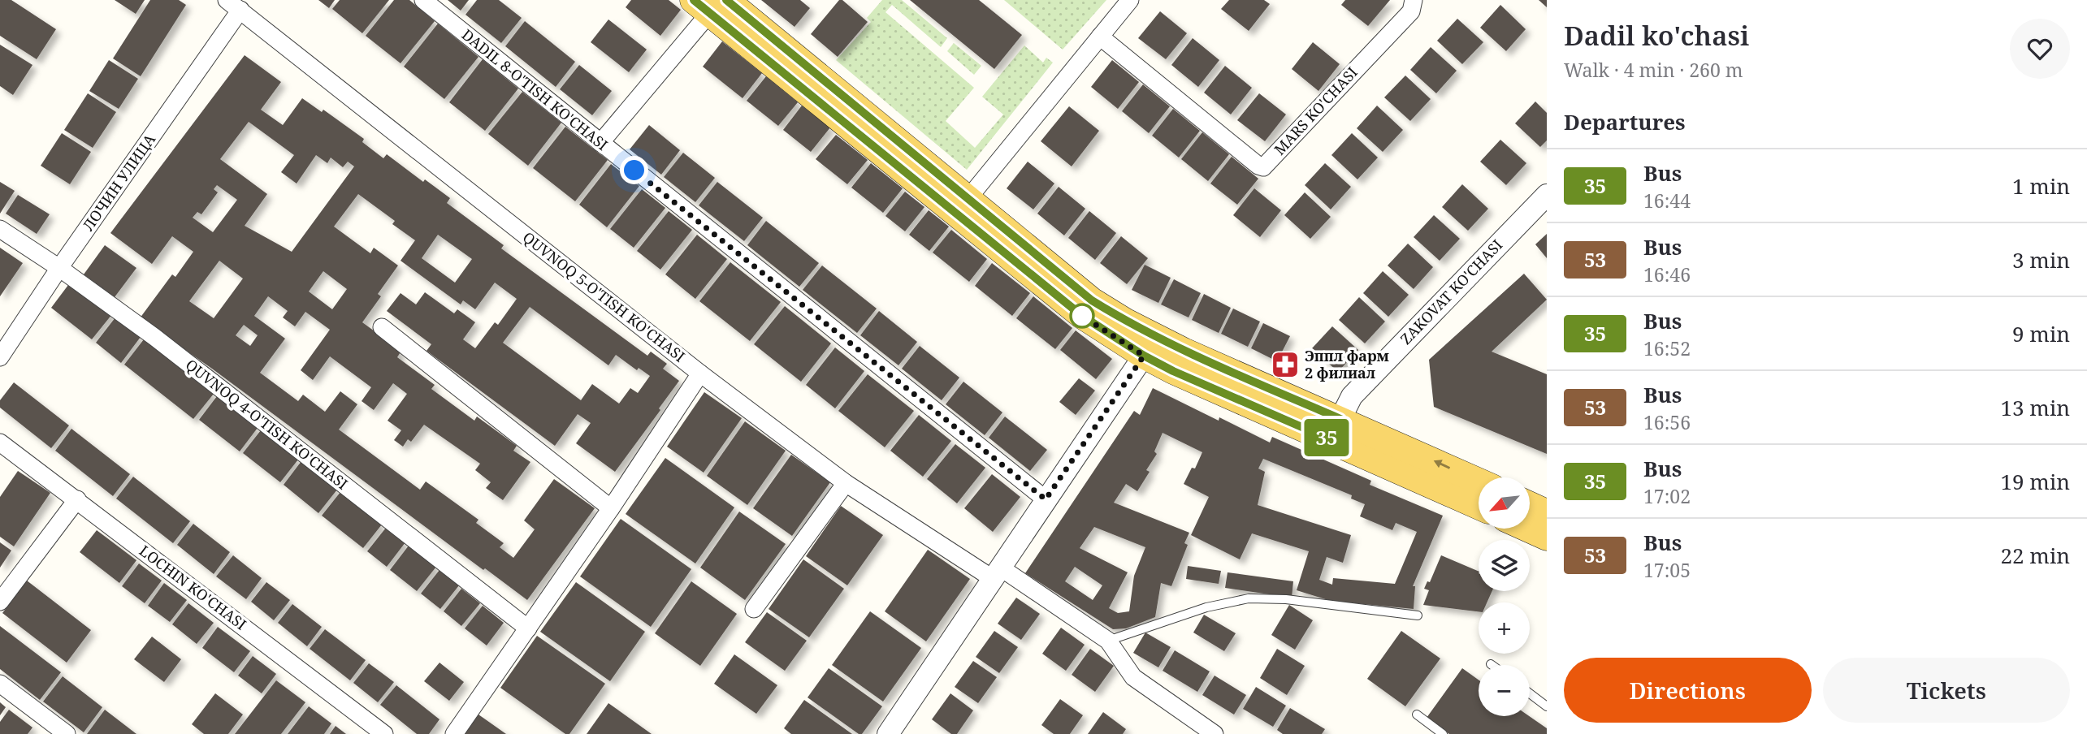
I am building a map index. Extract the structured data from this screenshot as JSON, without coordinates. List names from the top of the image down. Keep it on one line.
{"streets":{"street":["DADIL 8-O'TISH KO'CHASI","MARS KO'CHASI","ЛОЧИН УЛИЦА","ZAKOVAT KO'CHASI","QUVNOQ 5-O'TISH KO'CHASI","QUVNOQ 4-O'TISH KO'CHASI","LOCHIN KO'CHASI"]},"crossings":[["ЛОЧИН УЛИЦА","QUVNOQ 5-O'TISH KO'CHASI"],["ЛОЧИН УЛИЦА","QUVNOQ 4-O'TISH KO'CHASI"]],"places":{"pharmacy":["Эппл фарм 2 филиал"]},"lines":["bus line 35"],"north":"bottom left","page":{"on_map":"35","heading":[["Dadil ko'chasi","Walk · 4 min · 260 m"],"Departures"],"list":[{"mark":"35","name":"Bus","note":"16:44","value":"1 min"},{"mark":"53","name":"Bus","note":"16:46","value":"3 min"},{"mark":"35","name":"Bus","note":"16:52","value":"9 min"},{"mark":"53","name":"Bus","note":"16:56","value":"13 min"},{"mark":"35","name":"Bus","note":"17:02","value":"19 min"},{"mark":"53","name":"Bus","note":"17:05","value":"22 min"}],"map_buttons":["+","−"],"buttons":["Directions","Tickets"]}}
